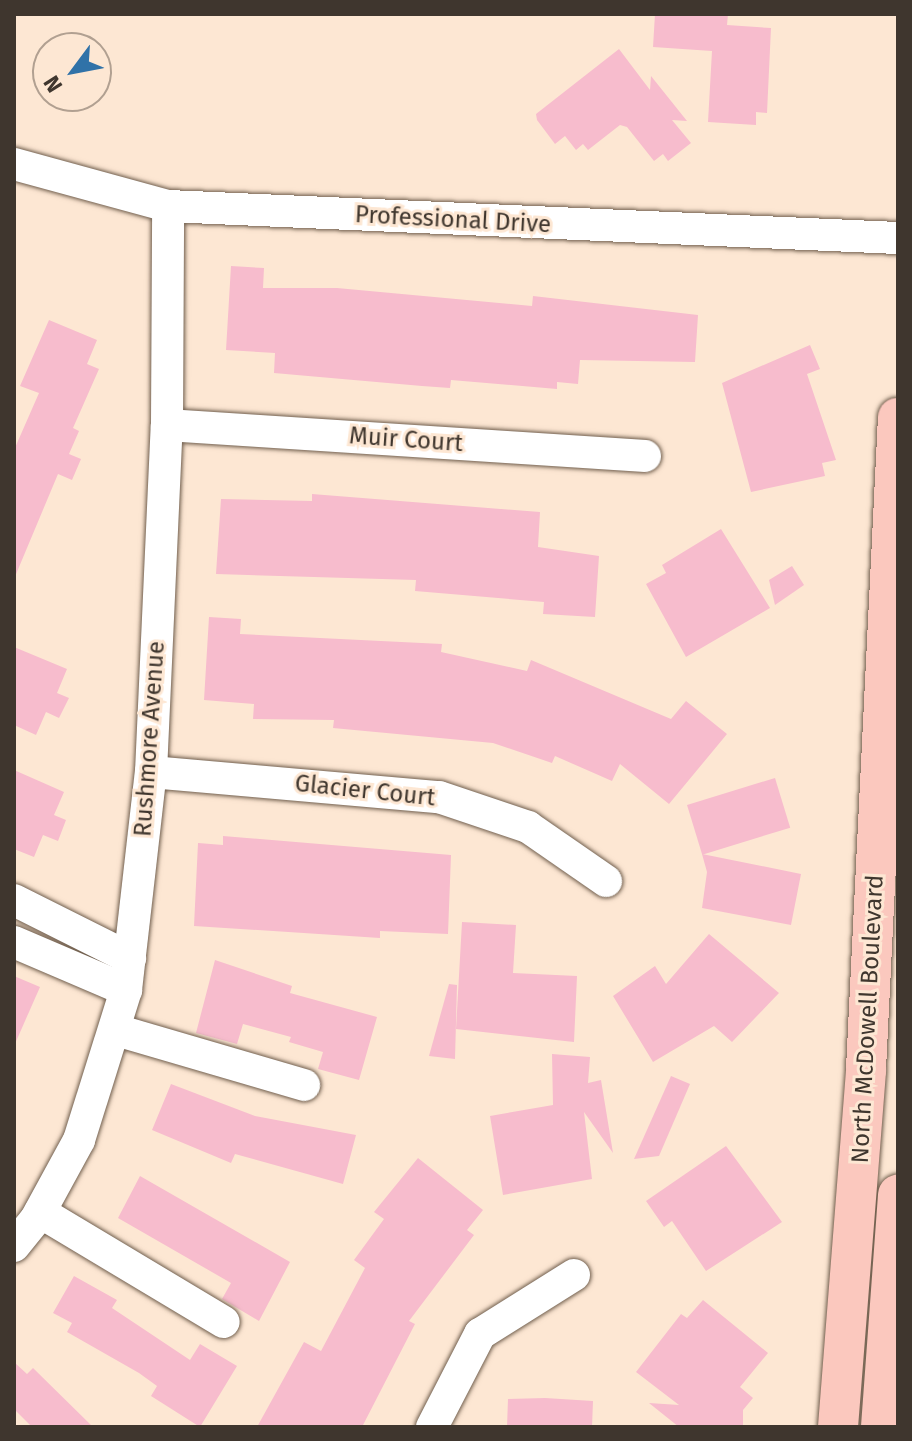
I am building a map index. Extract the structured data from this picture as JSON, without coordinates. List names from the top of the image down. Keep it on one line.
{"streets":{"main road":["North McDowell Boulevard"],"street":["Professional Drive","Muir Court","Rushmore Avenue","Glacier Court"]},"crossings":[["Professional Drive","Rushmore Avenue"],["Muir Court","Rushmore Avenue"],["Rushmore Avenue","Glacier Court"]],"north":"bottom left"}
